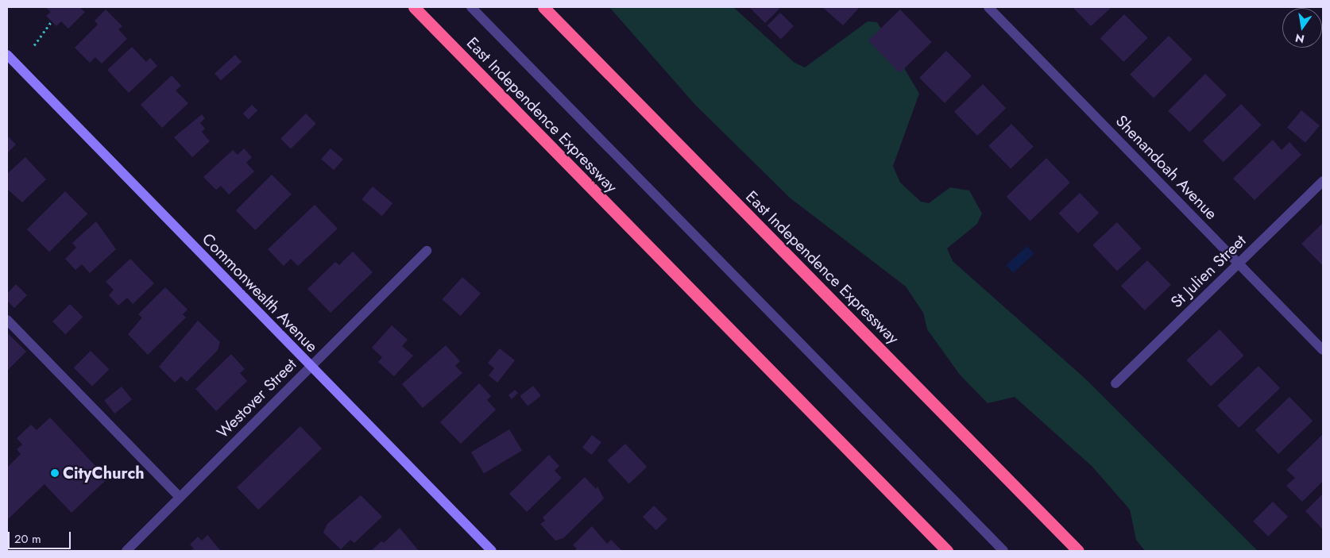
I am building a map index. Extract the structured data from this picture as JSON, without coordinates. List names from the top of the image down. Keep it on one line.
{"streets":{"highway":["East Independence Expressway"],"street":["Shenandoah Avenue","St Julien Street","Commonwealth Avenue","Westover Street"]},"crossings":[["Shenandoah Avenue","St Julien Street"],["Commonwealth Avenue","Westover Street"]],"places":["CityChurch"],"scale_bar":"20 m","north":"bottom"}
